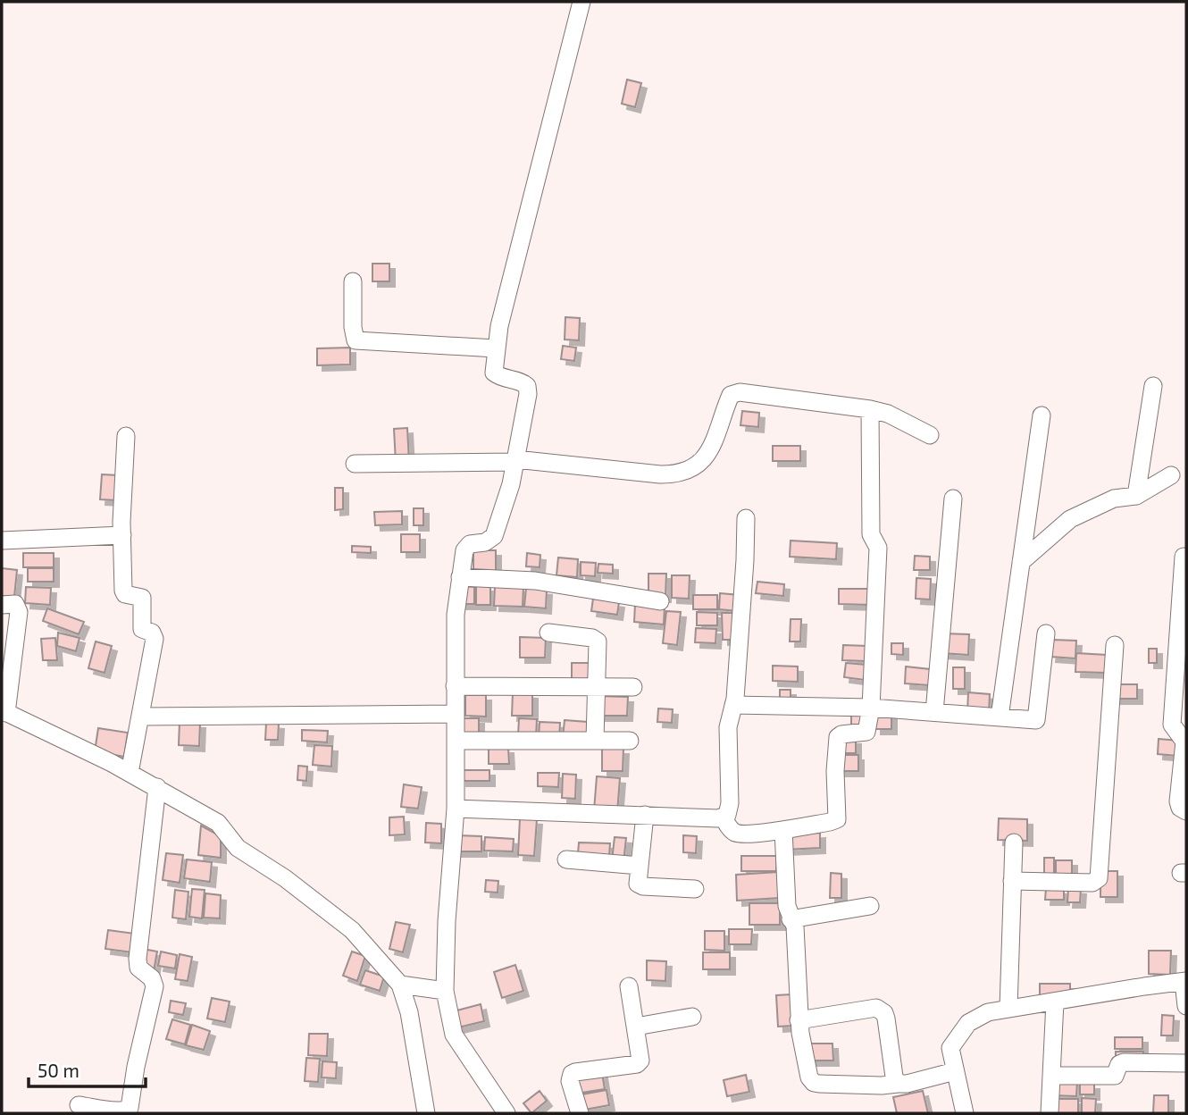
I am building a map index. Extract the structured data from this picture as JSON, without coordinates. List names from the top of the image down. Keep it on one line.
{"scale_bar":"50 m"}
